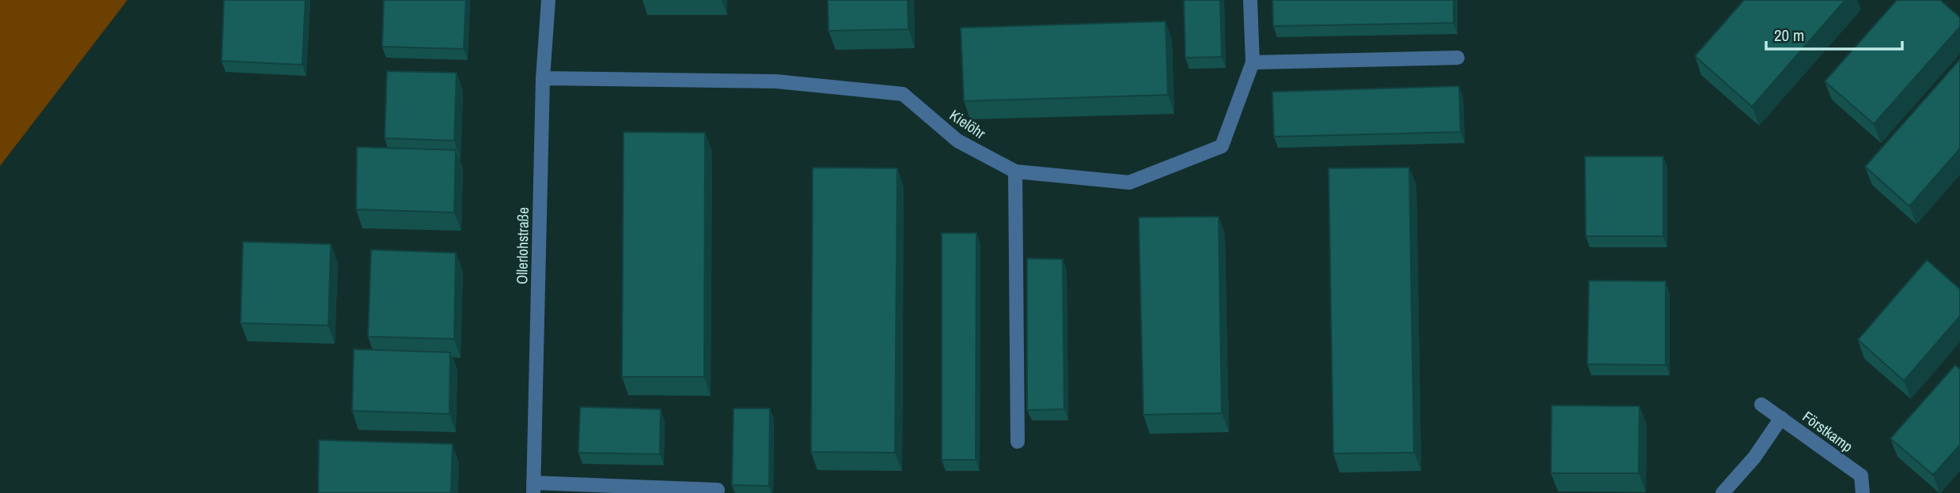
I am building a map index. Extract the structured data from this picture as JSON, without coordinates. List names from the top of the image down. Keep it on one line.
{"streets":{"street":["Kielöhr","Ollerlohstraße","Förstkamp"]},"crossings":[["Kielöhr","Ollerlohstraße"]],"scale_bar":"20 m"}
